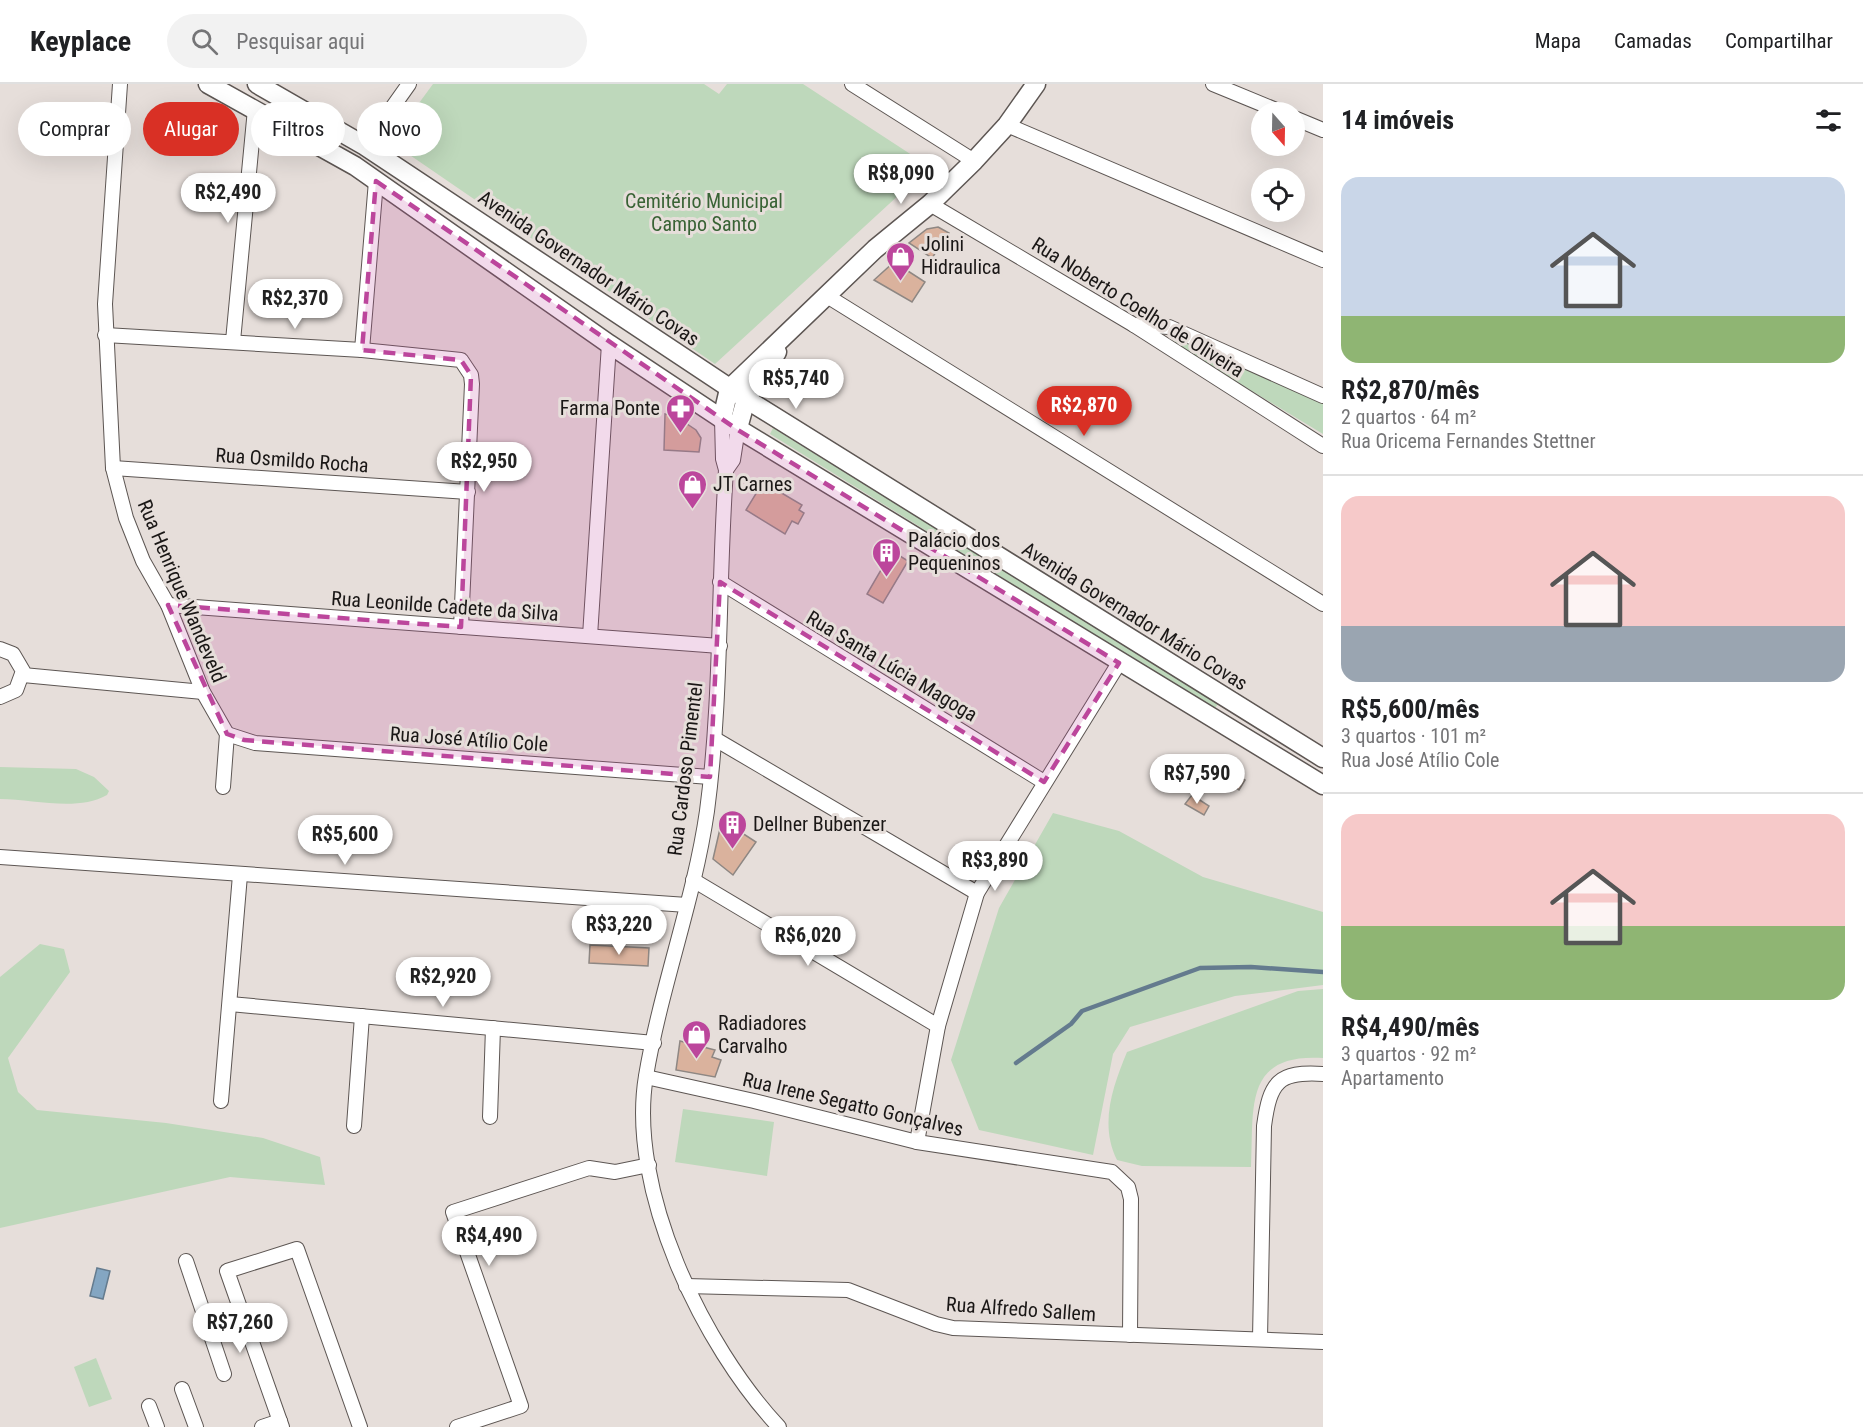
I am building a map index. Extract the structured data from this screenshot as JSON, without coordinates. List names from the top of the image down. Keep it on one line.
{"streets":{"main road":["Avenida Governador Mário Covas","Rua Cardoso Pimentel"],"street":["Rua Noberto Coelho de Oliveira","Rua Osmildo Rocha","Rua Henrique Wandeveld","Rua Leonilde Cadete da Silva","Rua Santa Lúcia Magoga","Rua José Atílio Cole","Rua Irene Segatto Gonçalves","Rua Alfredo Sallem"]},"crossings":[["Avenida Governador Mário Covas","Rua Cardoso Pimentel"],["Rua Noberto Coelho de Oliveira","Rua Cardoso Pimentel"],["Rua Osmildo Rocha","Rua Henrique Wandeveld"],["Rua Henrique Wandeveld","Rua Leonilde Cadete da Silva"],["Rua Henrique Wandeveld","Rua José Atílio Cole"],["Rua Leonilde Cadete da Silva","Rua Cardoso Pimentel"],["Rua Santa Lúcia Magoga","Rua Cardoso Pimentel"],["Rua José Atílio Cole","Rua Cardoso Pimentel"],["Rua Cardoso Pimentel","Rua Irene Segatto Gonçalves"],["Rua Cardoso Pimentel","Rua Alfredo Sallem"],["Rua Irene Segatto Gonçalves","Rua Alfredo Sallem"]],"parks":["Cemitério Municipal Campo Santo"],"places":{"shop":["Jolini Hidraulica","JT Carnes","Radiadores Carvalho"],"pharmacy":["Farma Ponte"],"building":["Palácio dos Pequeninos","Dellner Bubenzer"]},"north":"bottom","page":{"header":"Keyplace","search":"Pesquisar aqui","nav":["Mapa","Camadas","Compartilhar"],"heading":"14 imóveis","chip":["Comprar","Alugar","Filtros","Novo"],"price":["R$8,090","R$2,490","R$2,370","R$5,740","R$2,870","R$2,950","R$7,590","R$5,600","R$3,890","R$3,220","R$6,020","R$2,920","R$4,490","R$7,260"],"list":[{"name":"R$2,870/mês","note":"2 quartos · 64 m² · Rua Oricema Fernandes Stettner"},{"name":"R$5,600/mês","note":"3 quartos · 101 m² · Rua José Atílio Cole"},{"name":"R$4,490/mês","note":"3 quartos · 92 m² · Apartamento"}]}}
